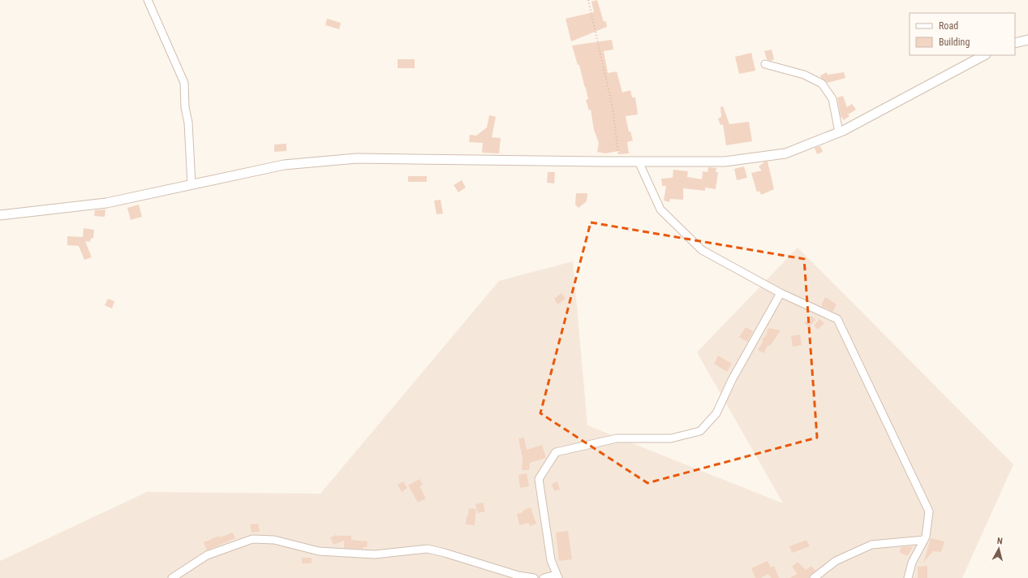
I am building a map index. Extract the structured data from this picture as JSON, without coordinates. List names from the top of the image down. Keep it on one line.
{"legend":["Road","Building"],"north":"top"}
